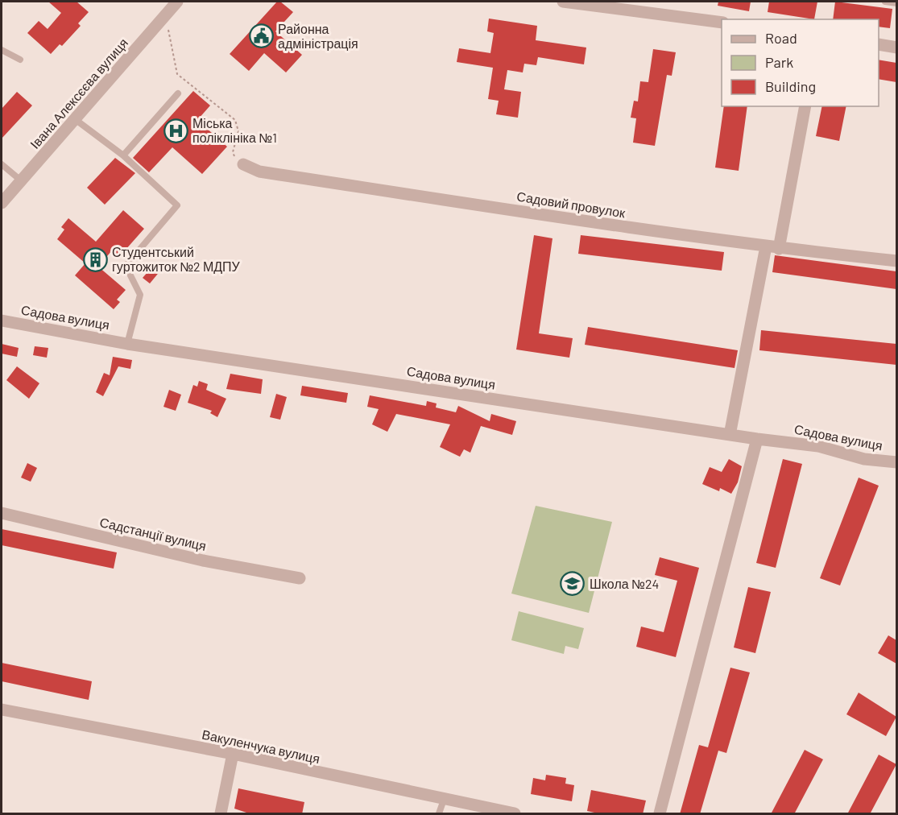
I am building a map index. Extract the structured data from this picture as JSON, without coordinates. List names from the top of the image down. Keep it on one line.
{"streets":{"street":["Івана Алексєєва вулиця","Садовий провулок","Садова вулиця","Садстанції вулиця","Вакуленчука вулиця"]},"places":{"public building":["Районна адміністрація"],"hospital":["Міська поліклініка №1"],"building":["Студентський гуртожиток №2 МДПУ"],"school or university":["Школа №24"]},"legend":["Road","Park","Building"]}
